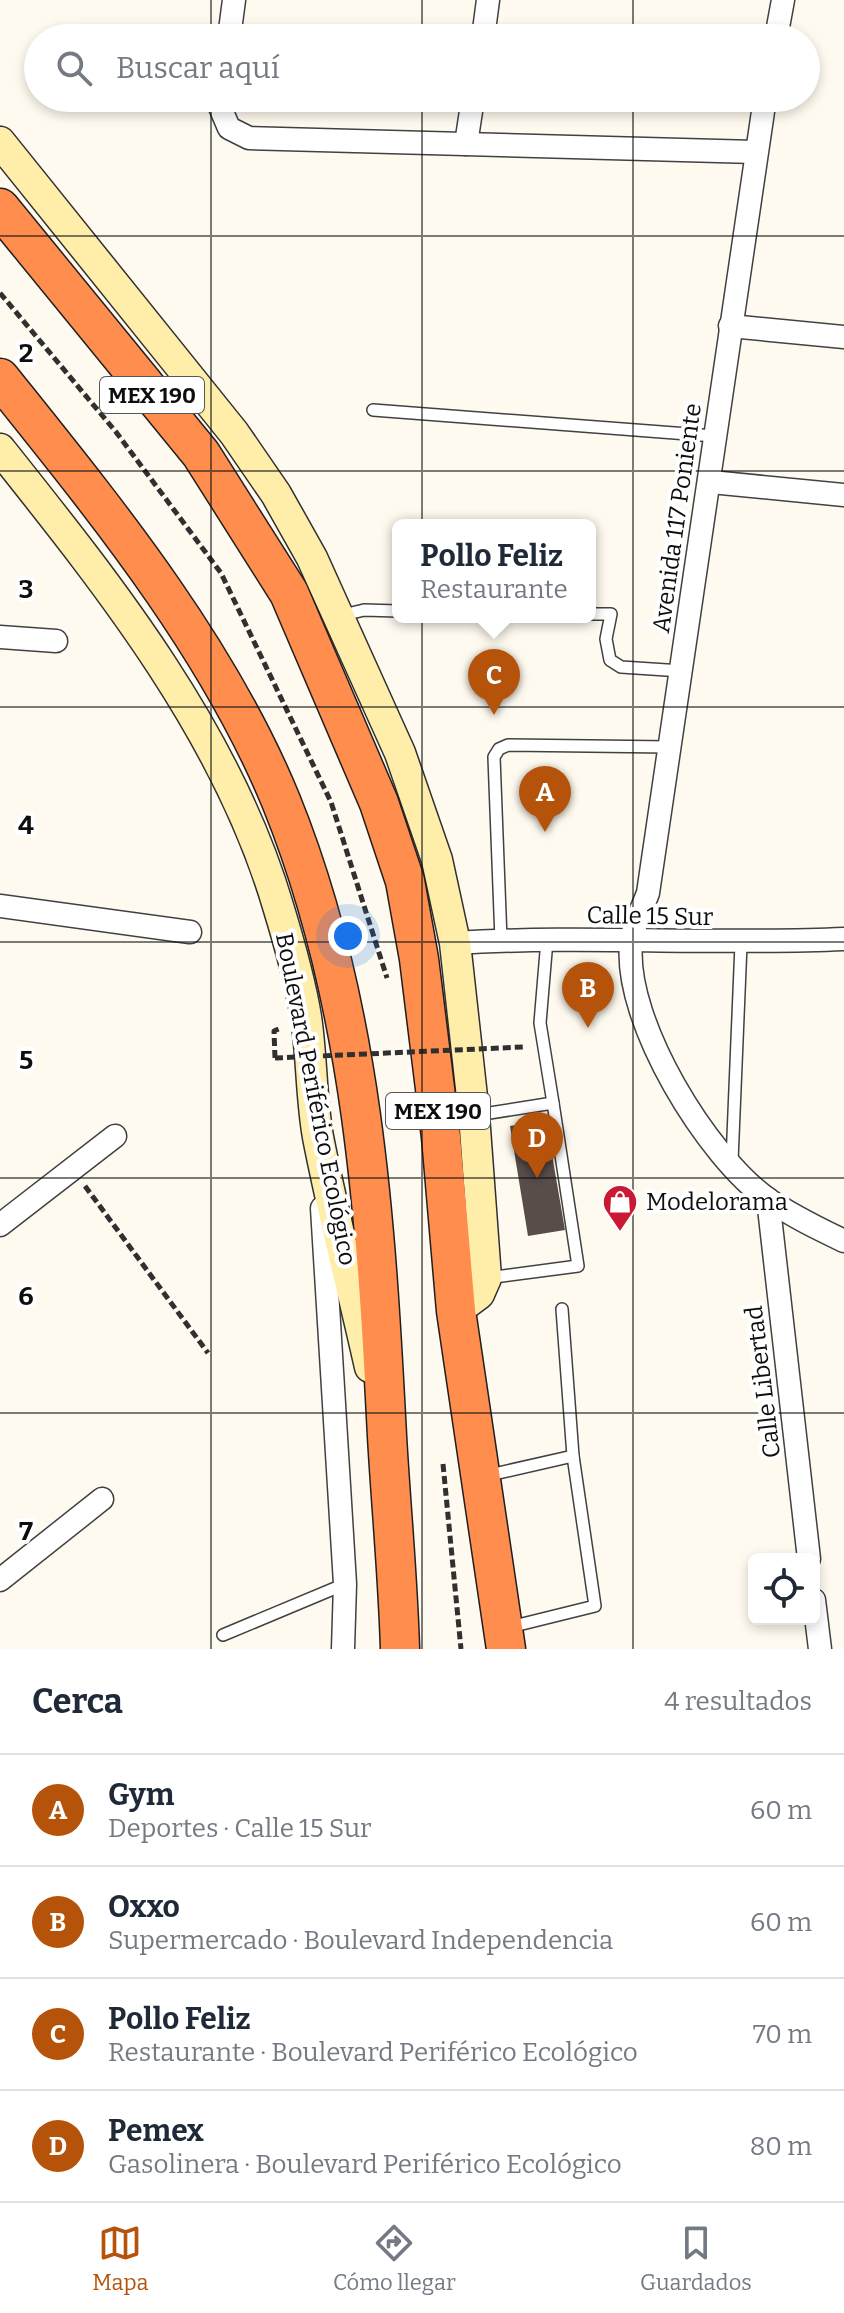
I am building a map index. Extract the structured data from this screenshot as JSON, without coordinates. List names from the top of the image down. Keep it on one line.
{"streets":{"highway":["MEX 190","Boulevard Periférico Ecológico"],"street":["Avenida 117 Poniente","Calle 15 Sur","Calle Libertad"]},"crossings":[["Avenida 117 Poniente","Calle 15 Sur"]],"places":{"shop":["Modelorama"]},"page":{"search":"Buscar aquí","popup":["Pollo Feliz","Restaurante"],"pins":["C","A","B","D"],"heading":["Cerca","4 resultados"],"list":[{"mark":"A","name":"Gym","note":"Deportes · Calle 15 Sur","value":"60 m"},{"mark":"B","name":"Oxxo","note":"Supermercado · Boulevard Independencia","value":"60 m"},{"mark":"C","name":"Pollo Feliz","note":"Restaurante · Boulevard Periférico Ecológico","value":"70 m"},{"mark":"D","name":"Pemex","note":"Gasolinera · Boulevard Periférico Ecológico","value":"80 m"}],"nav":["Mapa","Cómo llegar","Guardados"]},"grid":{"rows":["2","3","4","5","6","7"]}}
